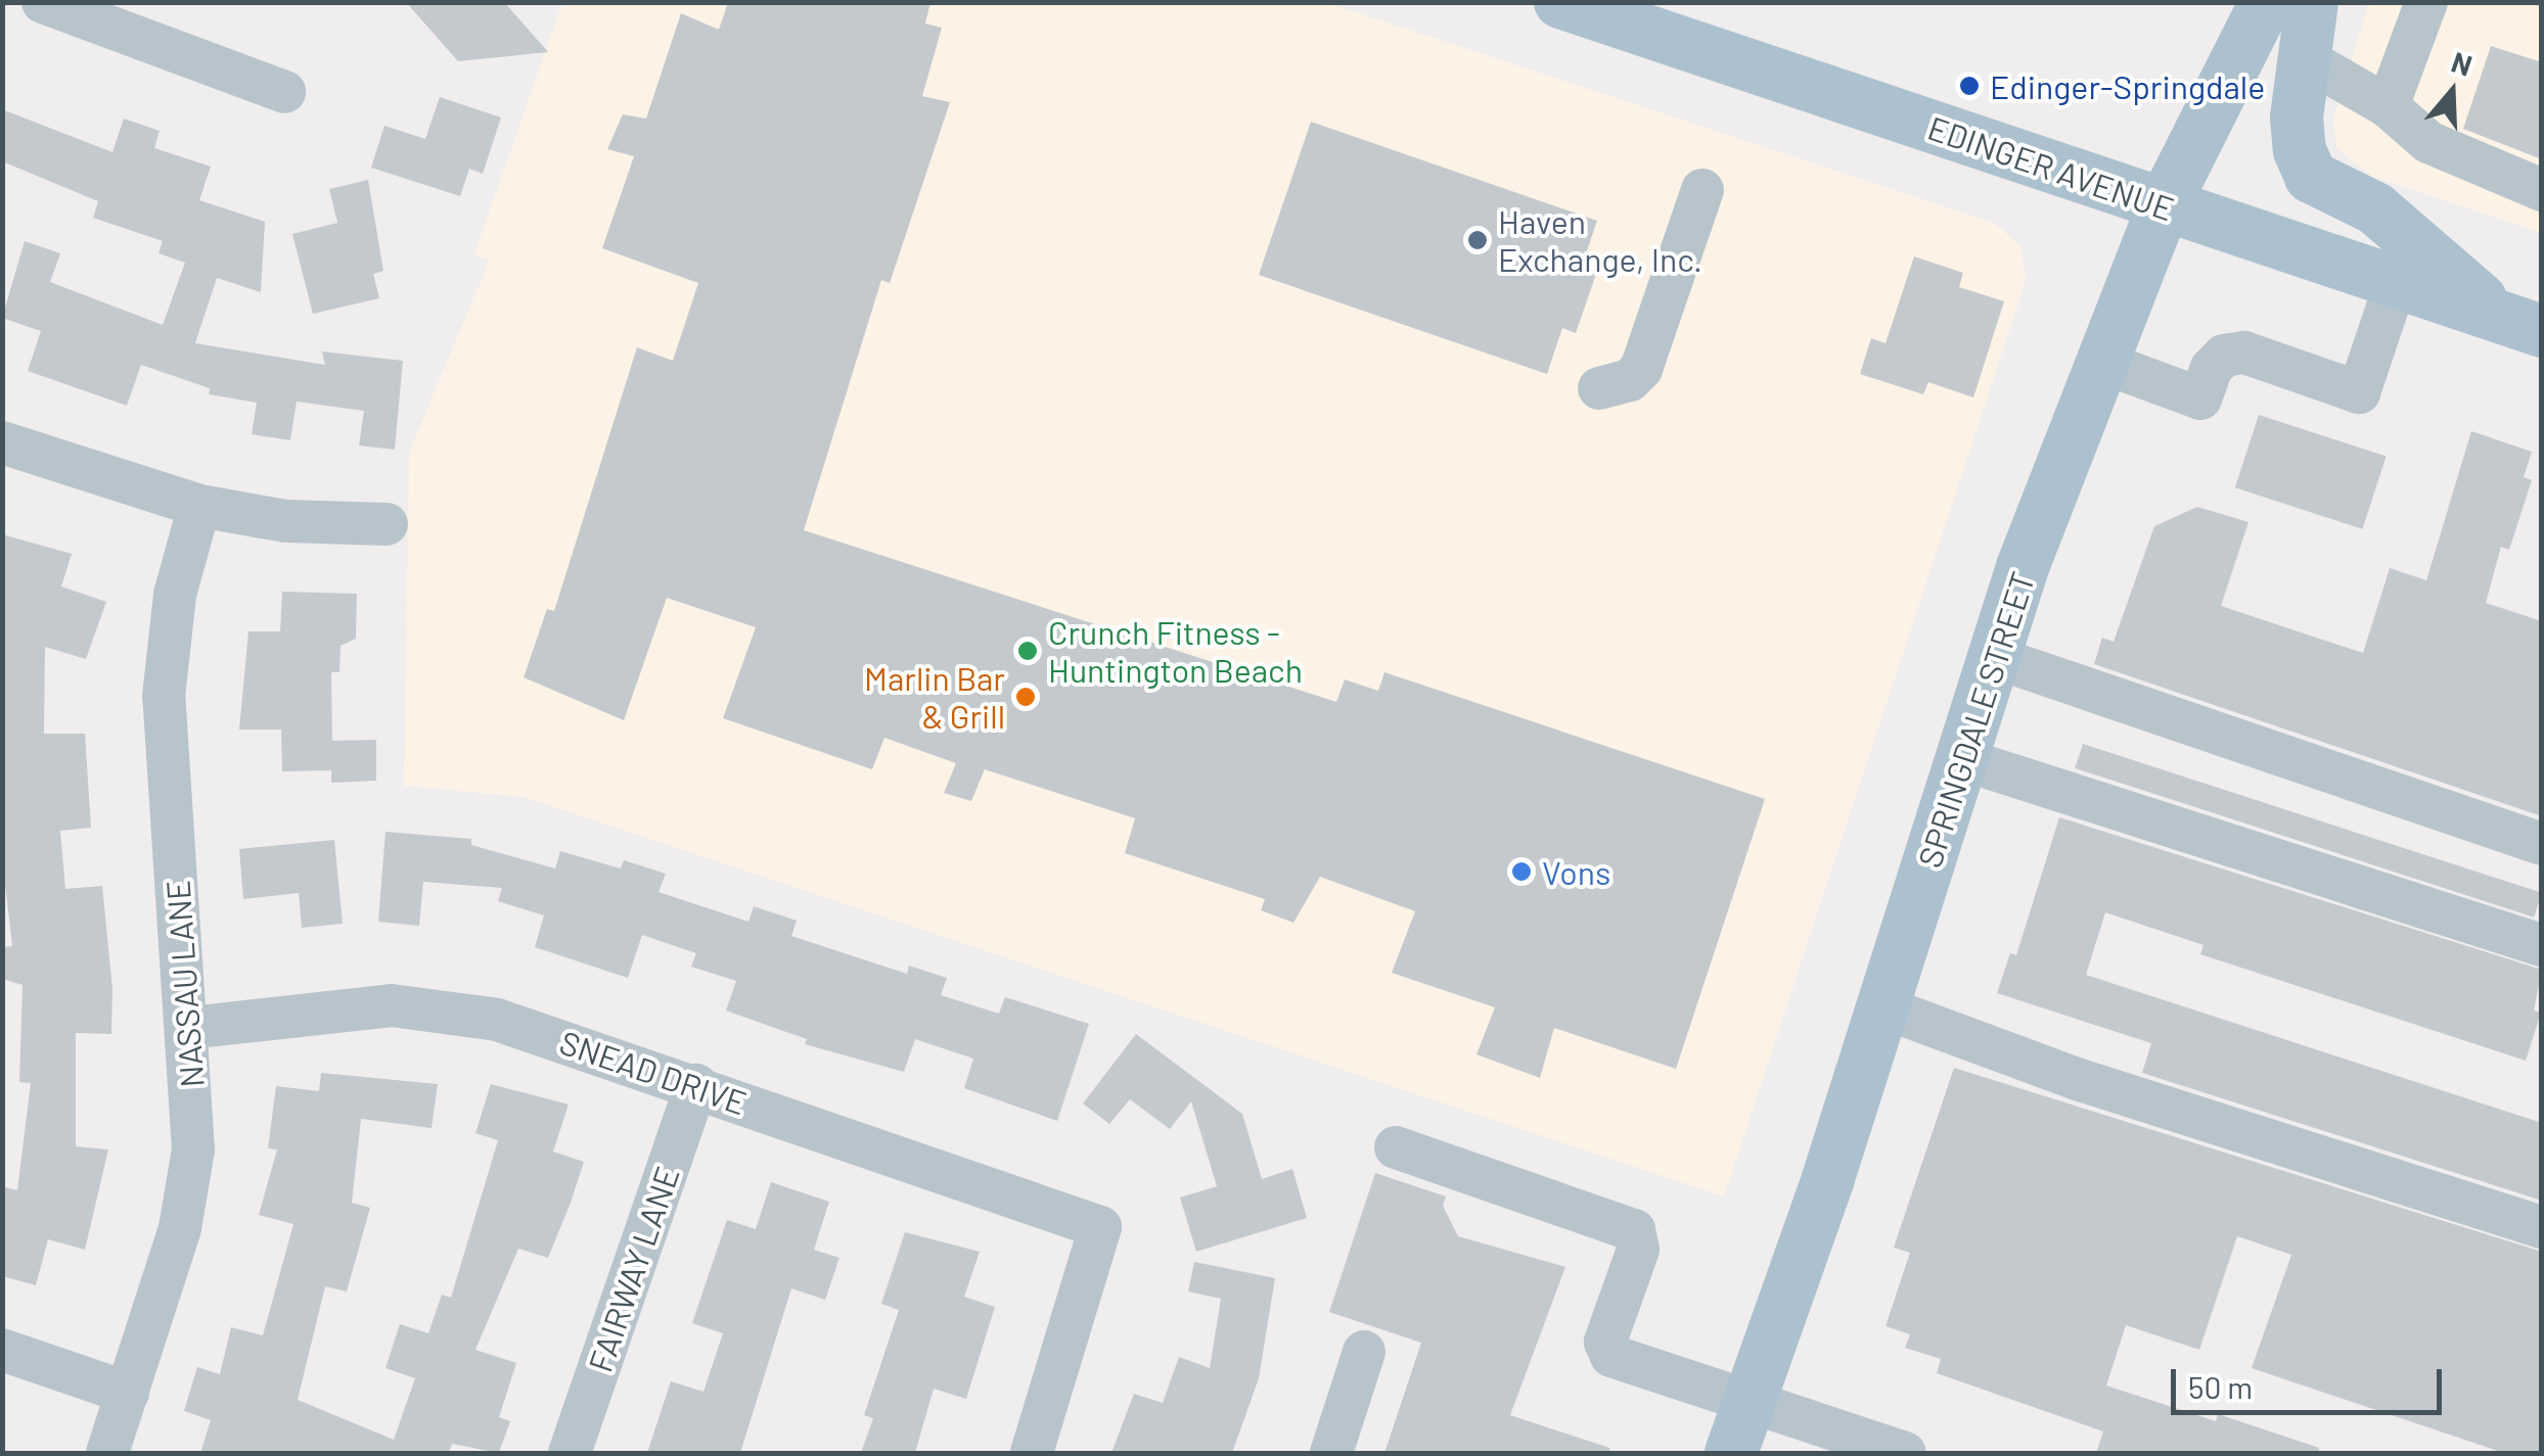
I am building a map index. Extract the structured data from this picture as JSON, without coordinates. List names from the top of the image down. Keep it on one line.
{"streets":{"main road":["EDINGER AVENUE","SPRINGDALE STREET"],"street":["NASSAU LANE","SNEAD DRIVE","FAIRWAY LANE"]},"crossings":[["EDINGER AVENUE","SPRINGDALE STREET"],["NASSAU LANE","SNEAD DRIVE"],["SNEAD DRIVE","FAIRWAY LANE"]],"places":["Edinger-Springdale","Haven Exchange, Inc.","Crunch Fitness - Huntington Beach","Marlin Bar & Grill","Vons"],"scale_bar":"50 m","north":"top"}
